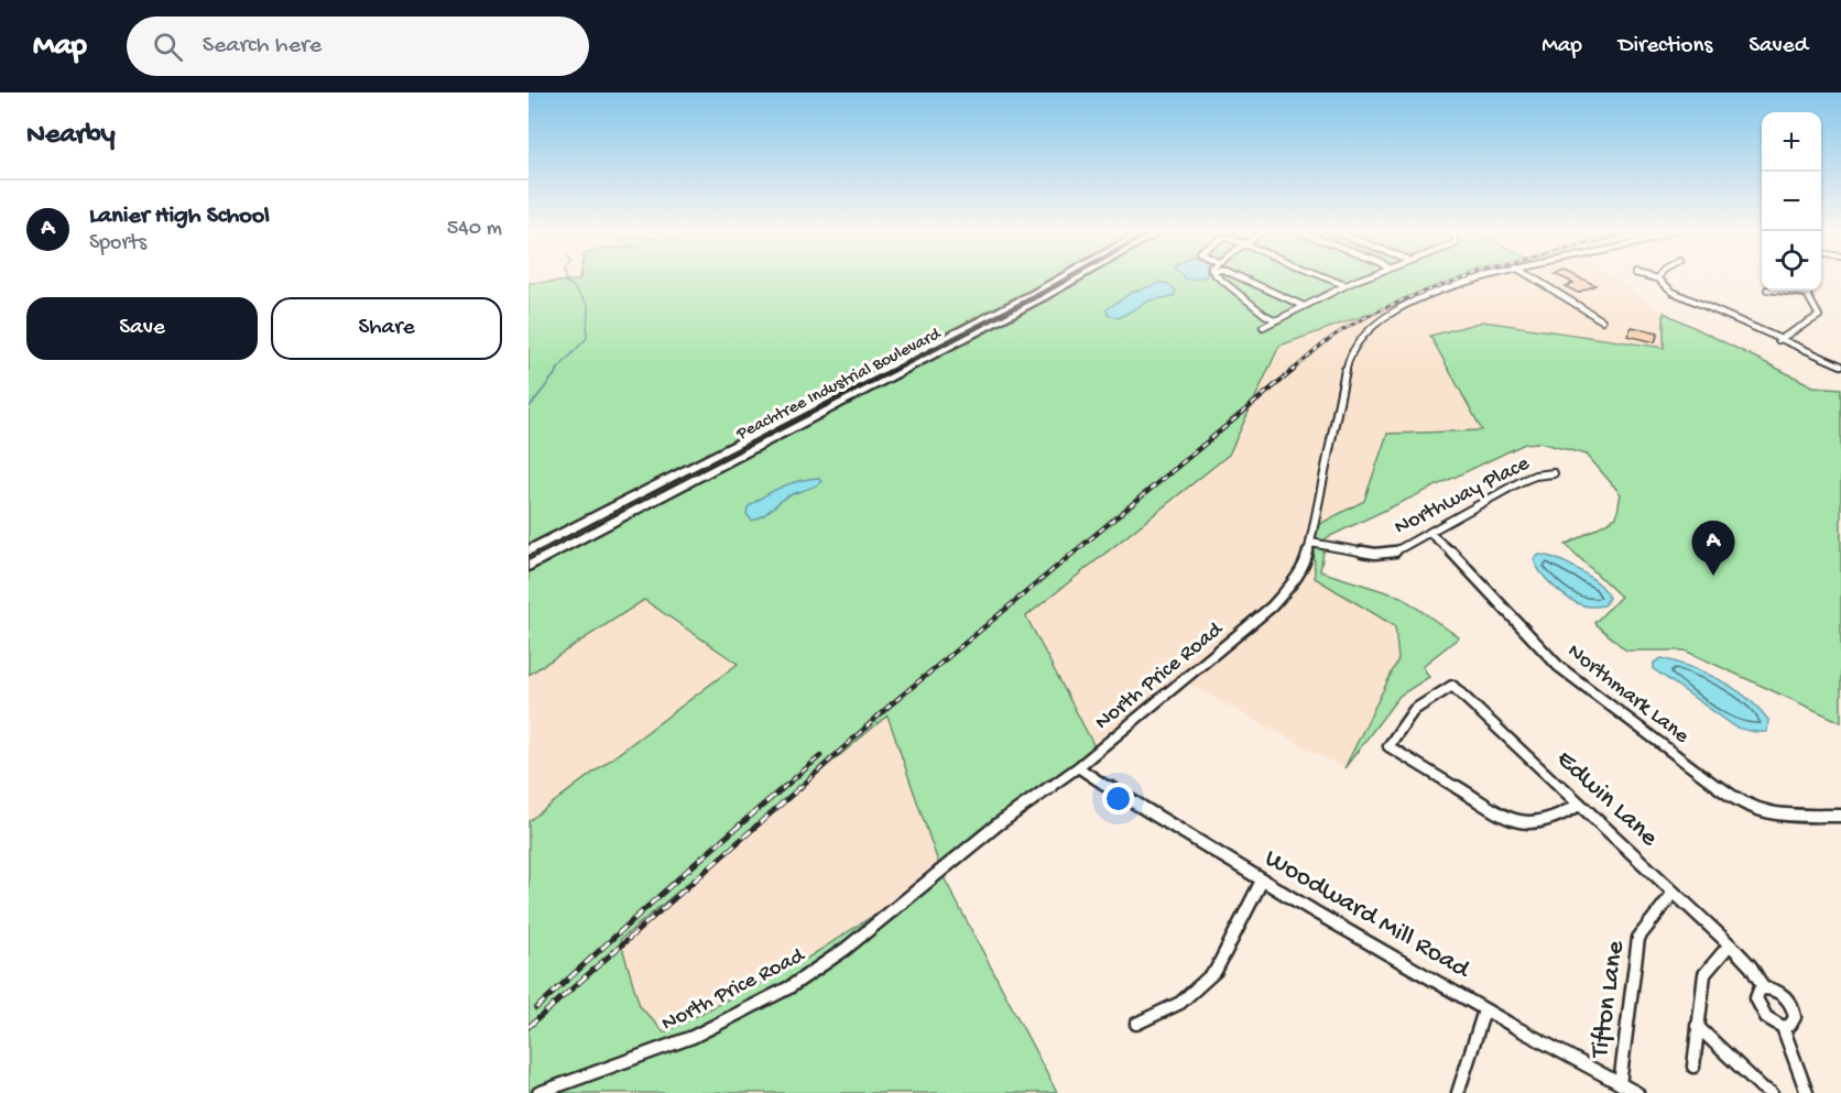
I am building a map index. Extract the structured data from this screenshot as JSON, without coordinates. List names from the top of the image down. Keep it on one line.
{"streets":{"highway":["Peachtree Industrial Boulevard"],"street":["Northway Place","North Price Road","Northmark Lane","Edwin Lane","Woodward Mill Road","Tifton Lane"]},"crossings":[["Northway Place","North Price Road"],["Northway Place","Northmark Lane"],["North Price Road","Woodward Mill Road"],["Edwin Lane","Tifton Lane"],["Woodward Mill Road","Tifton Lane"]],"page":{"header":"Map","search":"Search here","nav":["Map","Directions","Saved"],"heading":"Nearby","map_buttons":["+","−"],"list":[{"mark":"A","name":"Lanier High School","note":"Sports","value":"540 m"}],"buttons":["Save","Share"],"pins":"A"}}
